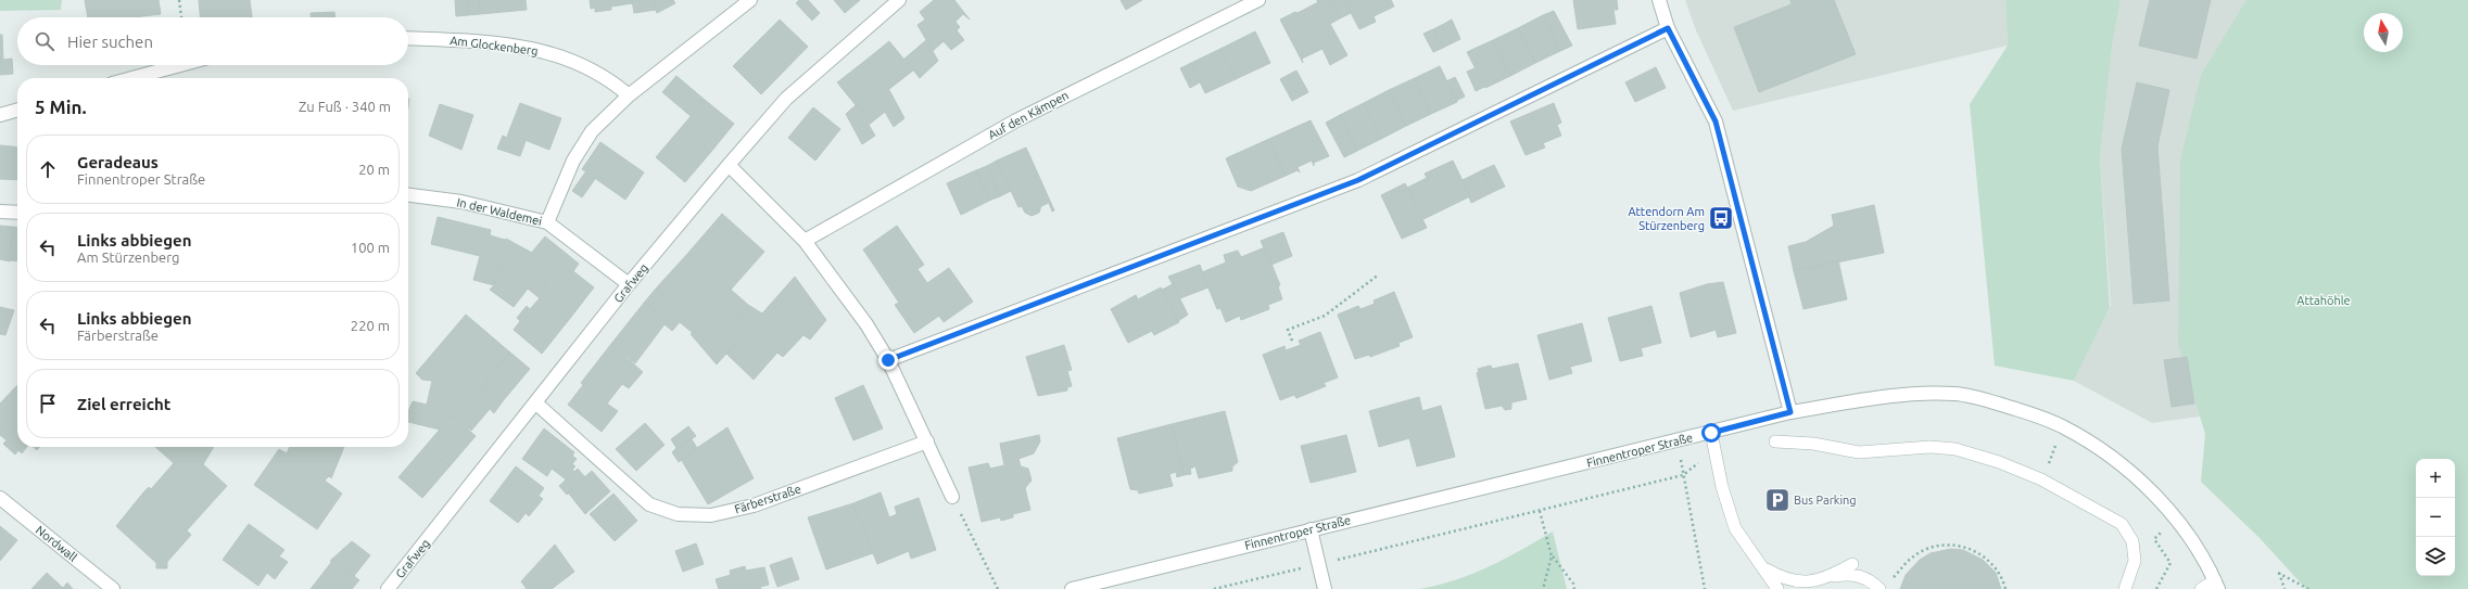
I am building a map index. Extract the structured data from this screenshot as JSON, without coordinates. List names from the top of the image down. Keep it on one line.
{"streets":{"street":["Am Glockenberg","Auf den Kämpen","In der Waldemei","Grafweg","Finnentroper Straße","Färberstraße","Nordwall"]},"crossings":[["In der Waldemei","Grafweg"],["Grafweg","Färberstraße"]],"parks":["Attahöhle"],"places":{"bus stop":["Attendorn Am Stürzenberg"],"parking":["Bus Parking"]},"north":"top","page":{"search":"Hier suchen","heading":["5 Min.","Zu Fuß · 340 m"],"list":[["Geradeaus","Finnentroper Straße","20 m"],["Links abbiegen","Am Stürzenberg","100 m"],["Links abbiegen","Färberstraße","220 m"],"Ziel erreicht"],"map_buttons":["+","−"]}}
